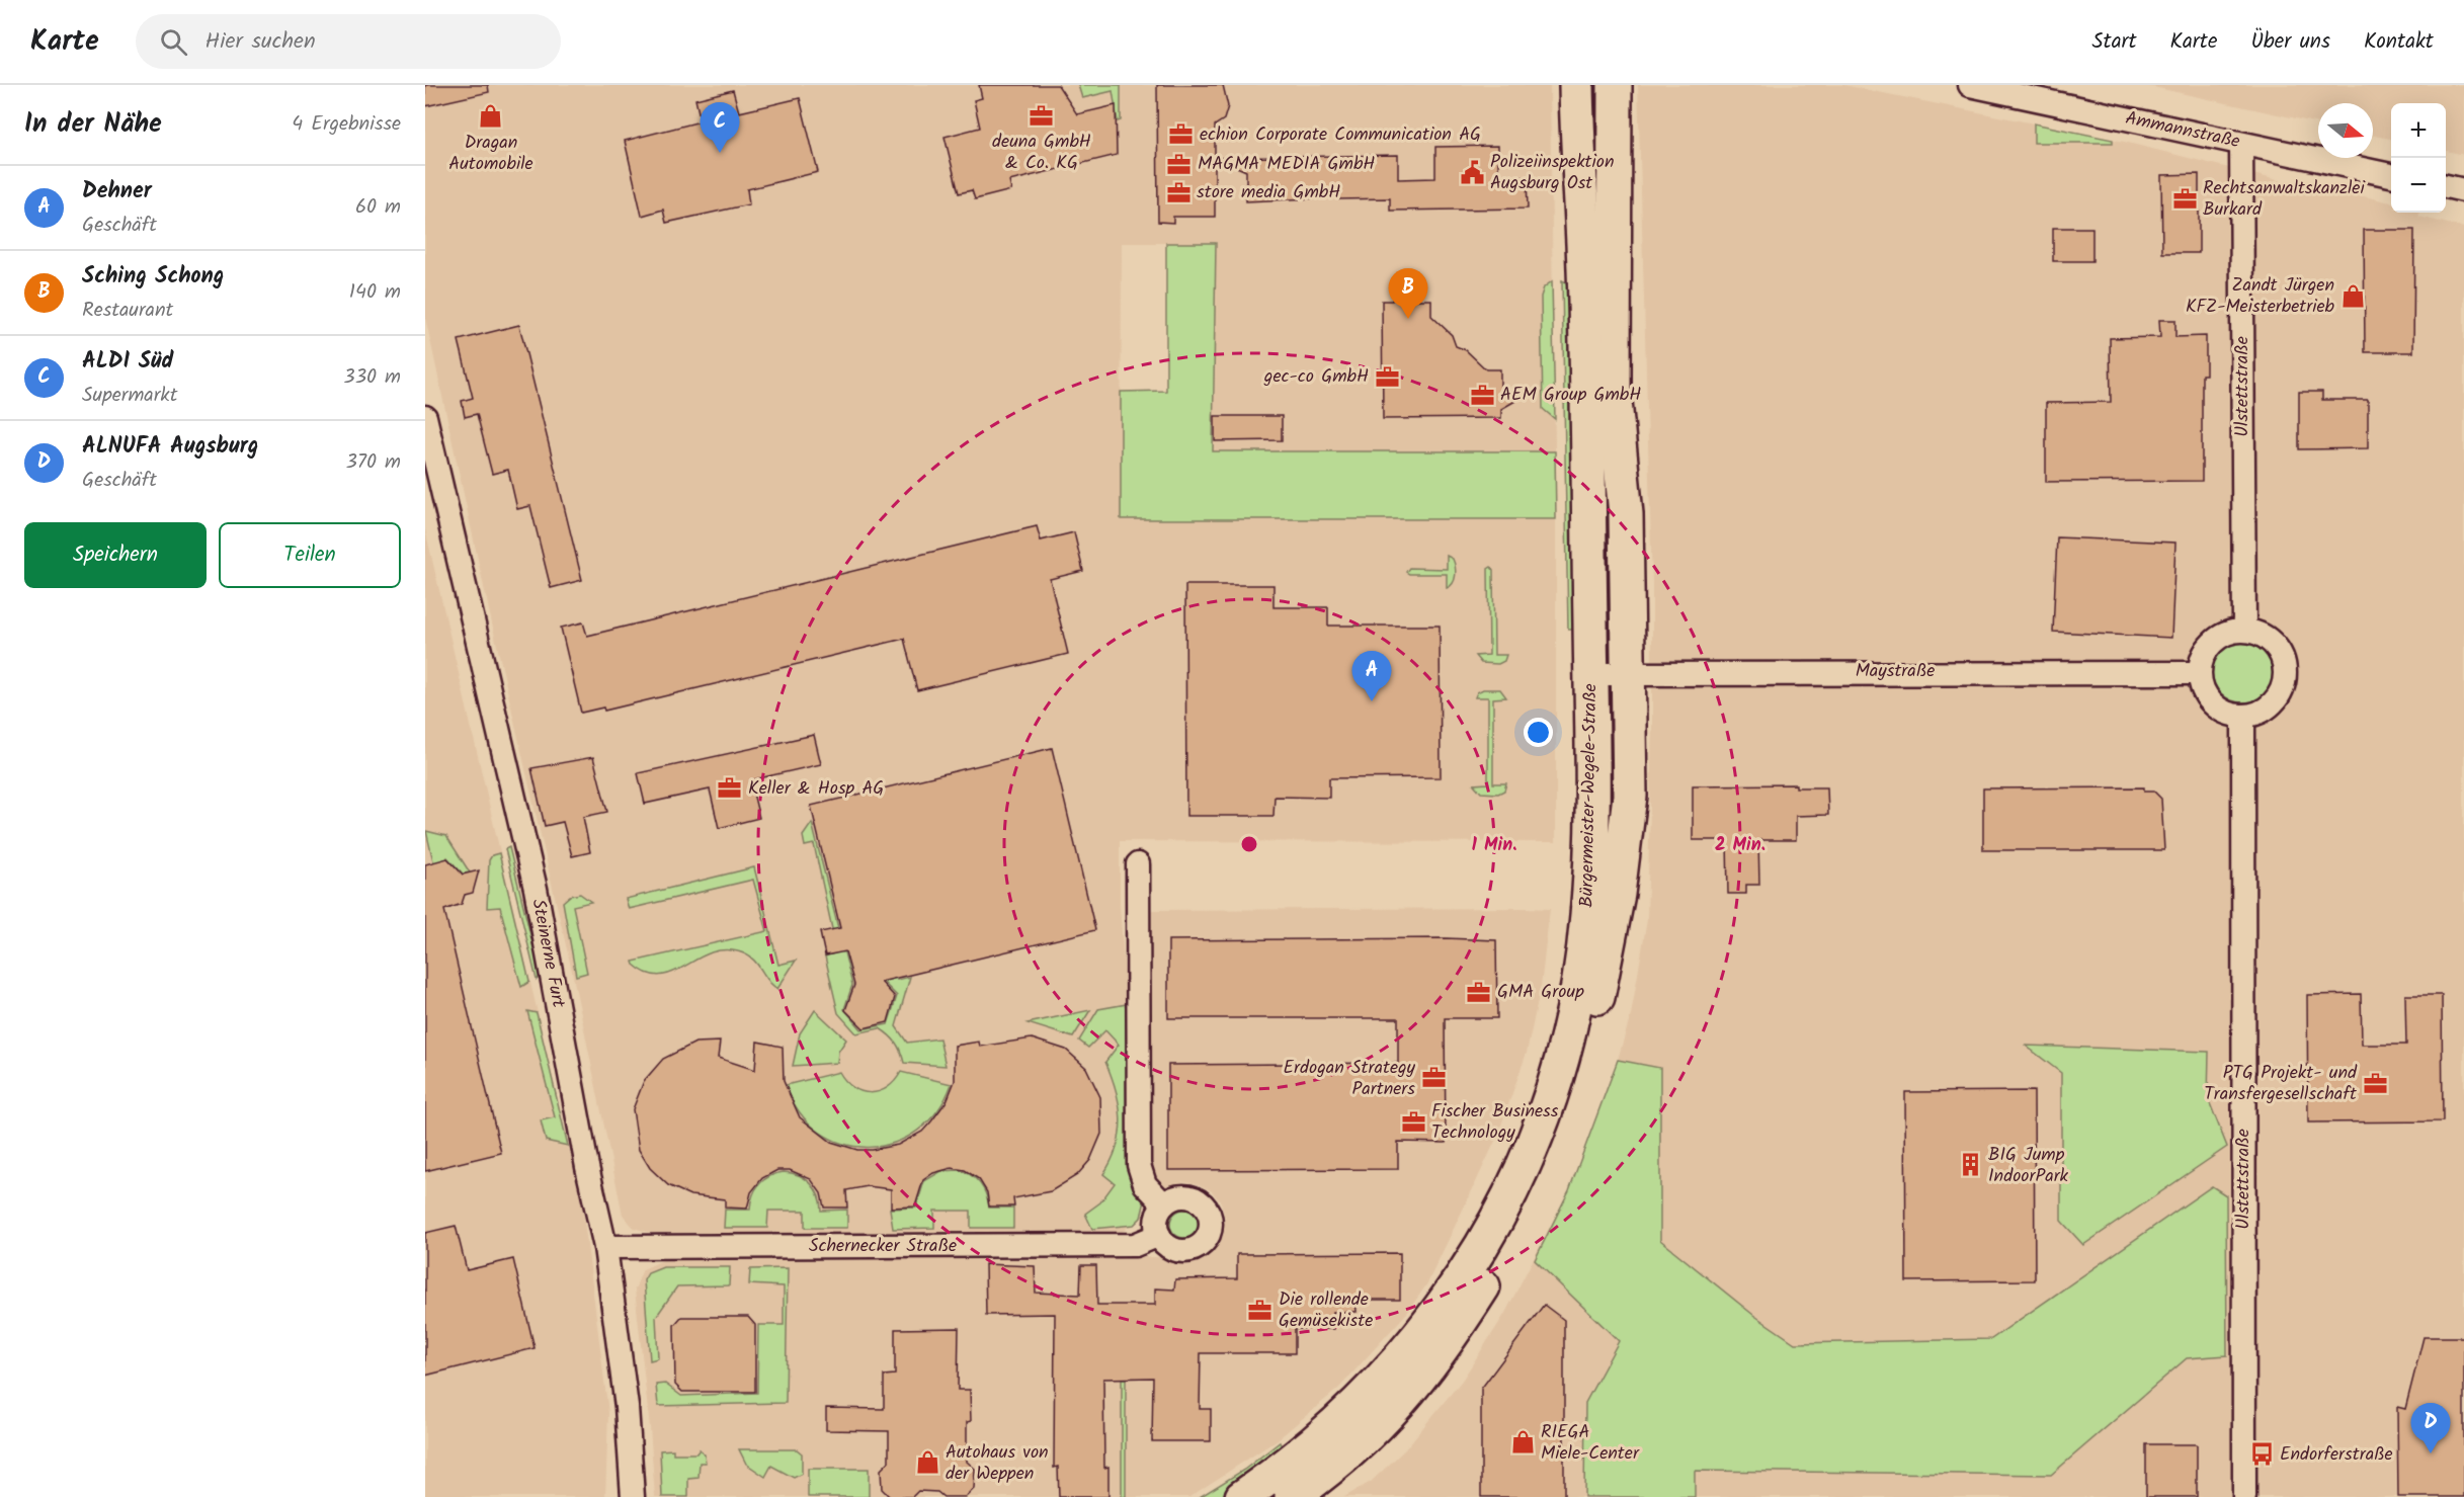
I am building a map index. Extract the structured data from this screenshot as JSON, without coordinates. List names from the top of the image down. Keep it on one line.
{"streets":{"main road":["Bürgermeister-Wegele-Straße"],"street":["Ammannstraße","Ulstettstraße","Maystraße","Steinerne Furt","Schernecker Straße"]},"crossings":[["Ammannstraße","Ulstettstraße"],["Ulstettstraße","Maystraße"],["Maystraße","Bürgermeister-Wegele-Straße"],["Steinerne Furt","Schernecker Straße"]],"places":{"office":["deuna GmbH & Co. KG","echion Corporate Communication AG","MAGMA MEDIA GmbH","store media GmbH","Rechtsanwaltskanzlei Burkard","gec-co GmbH","AEM Group GmbH","Keller & Hosp AG","GMA Group","Erdogan Strategy Partners","PTG Projekt- und Transfergesellschaft","Fischer Business Technology","Die rollende Gemüsekiste"],"shop":["Dragan Automobile","Zandt Jürgen KFZ-Meisterbetrieb","RIEGA Miele-Center","Autohaus von der Weppen"],"public building":["Polizeiinspektion Augsburg Ost"],"building":["BIG Jump IndoorPark"],"bus stop":["Endorferstraße"]},"north":"right","page":{"header":"Karte","search":"Hier suchen","nav":["Start","Karte","Über uns","Kontakt"],"heading":["In der Nähe","4 Ergebnisse"],"pins":["C","B","A","D"],"map_buttons":["+","−"],"list":[{"mark":"A","name":"Dehner","note":"Geschäft","value":"60 m"},{"mark":"B","name":"Sching Schong","note":"Restaurant","value":"140 m"},{"mark":"C","name":"ALDI Süd","note":"Supermarkt","value":"330 m"},{"mark":"D","name":"ALNUFA Augsburg","note":"Geschäft","value":"370 m"}],"buttons":["Speichern","Teilen"]},"rings":["1 Min.","2 Min."]}
